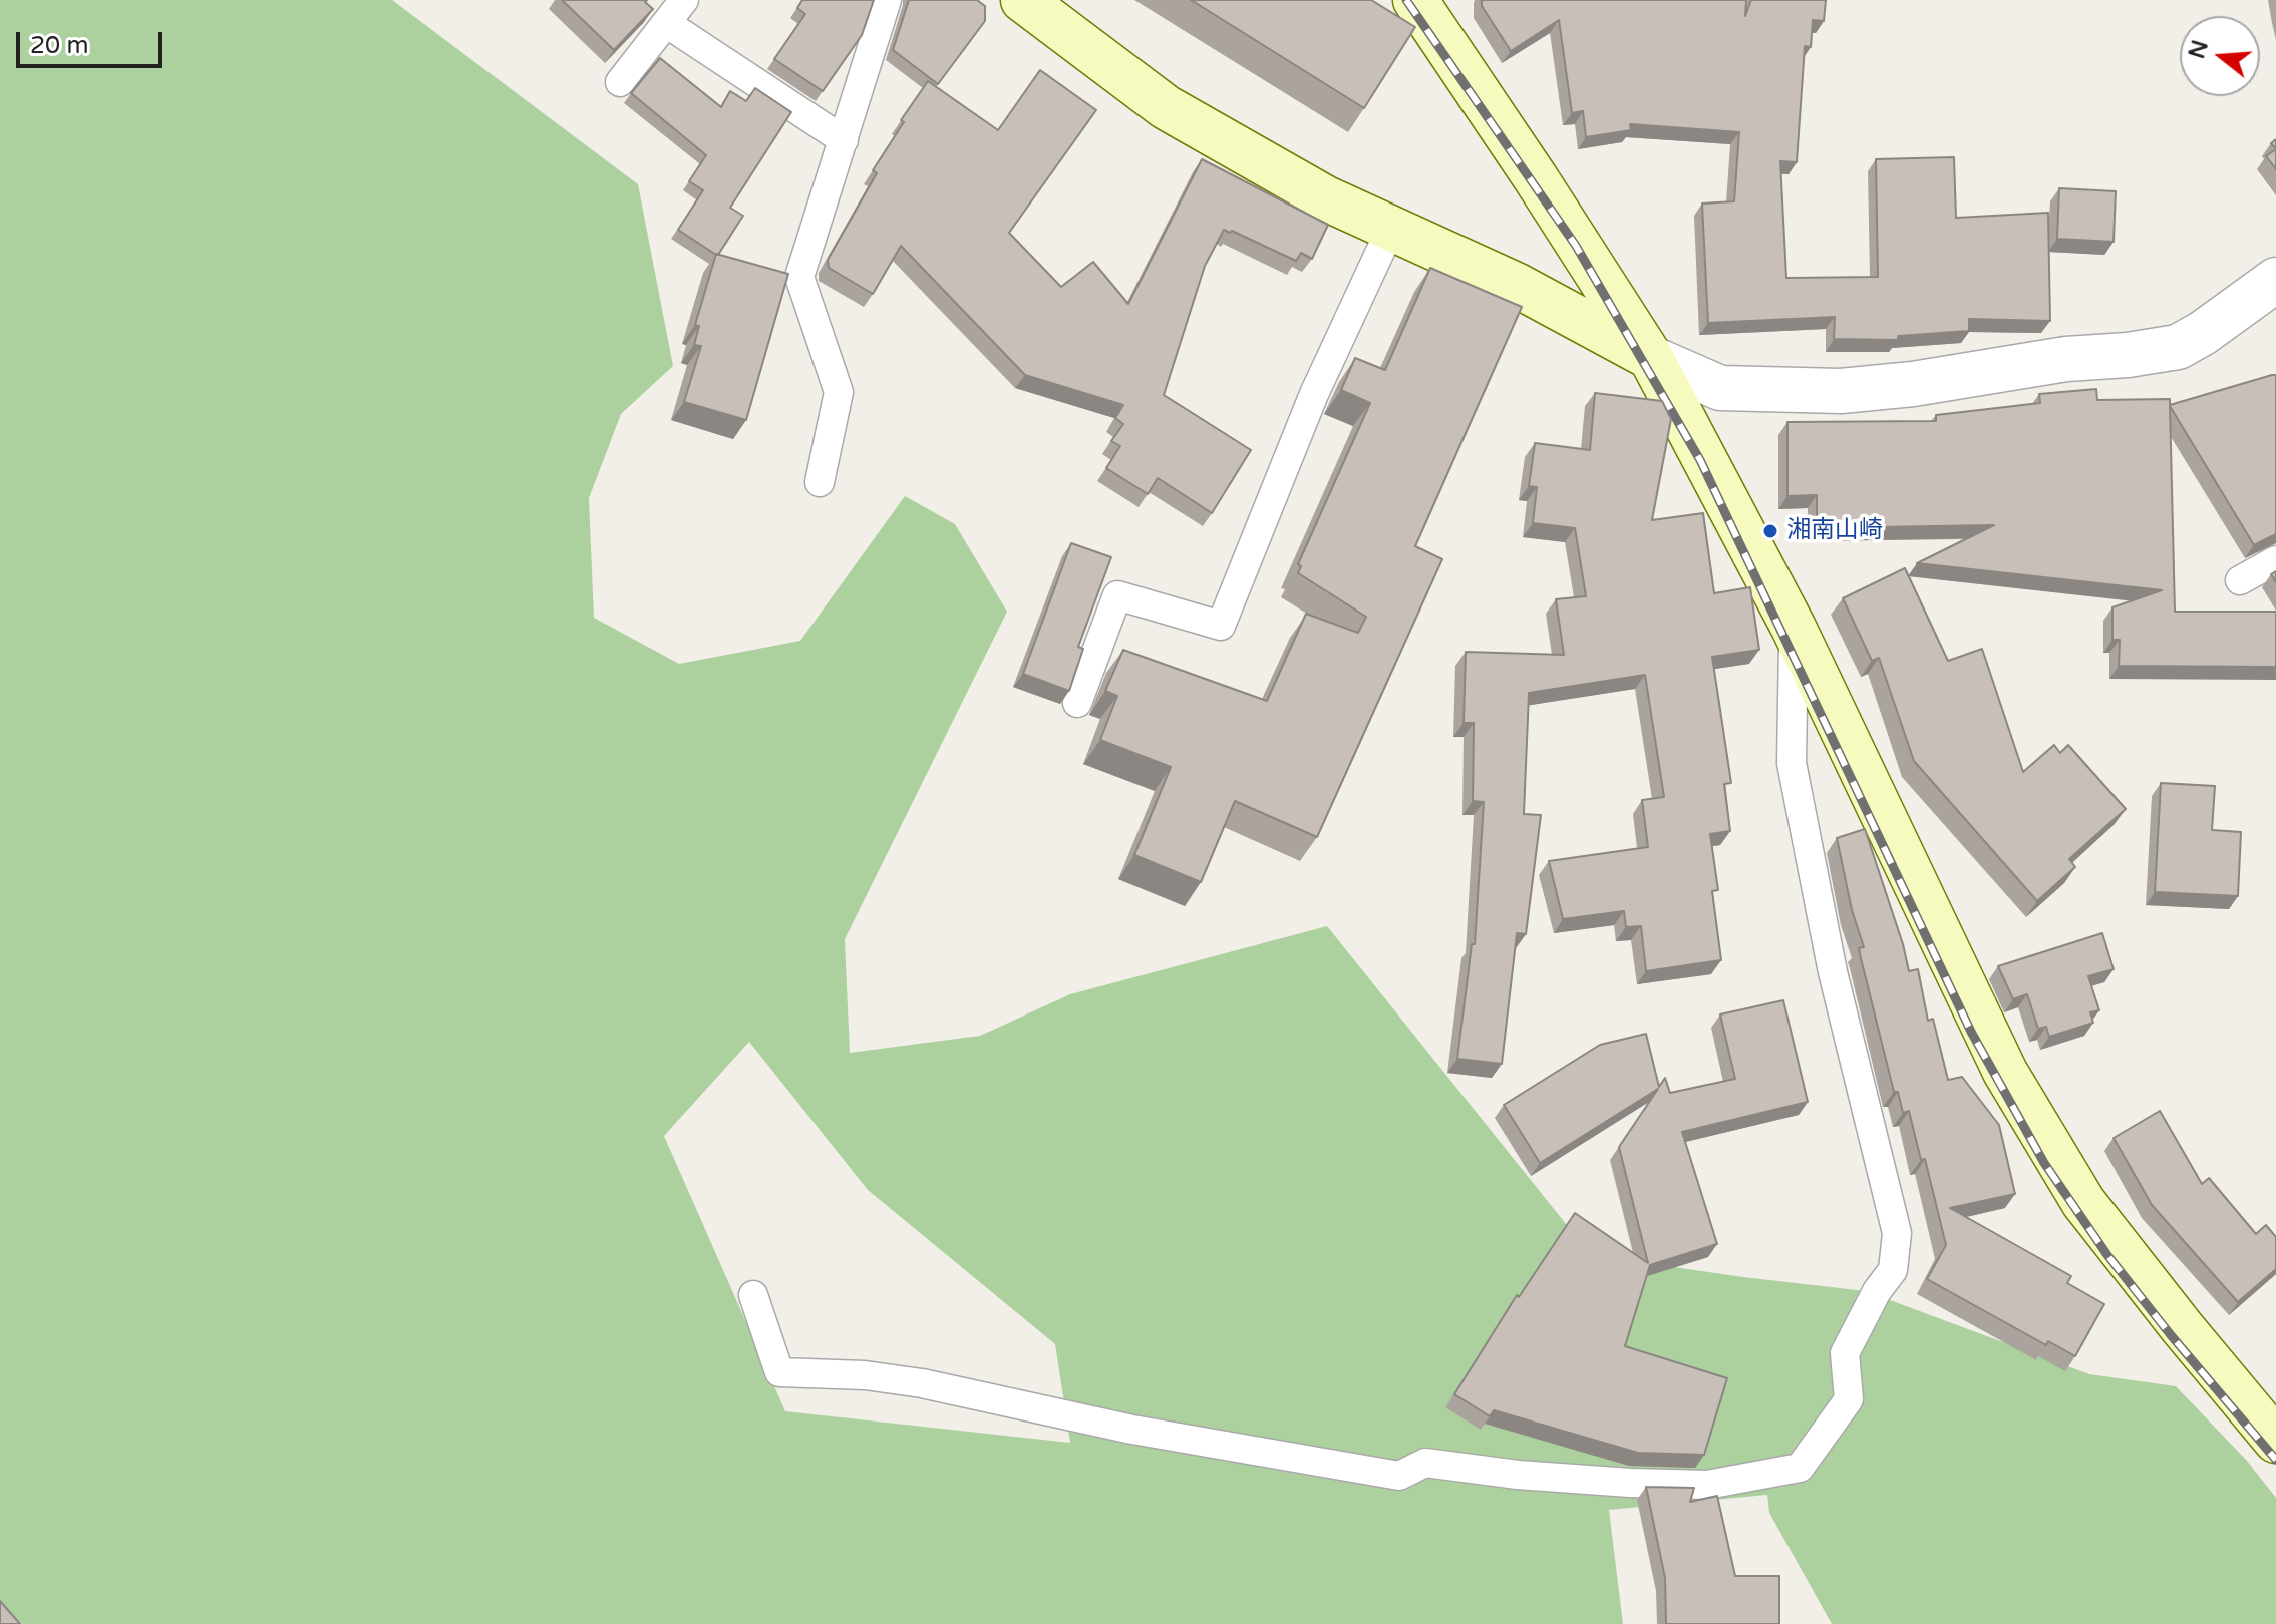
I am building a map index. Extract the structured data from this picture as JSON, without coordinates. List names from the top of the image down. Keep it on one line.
{"places":["湘南山崎"],"scale_bar":"20 m","north":"left"}
